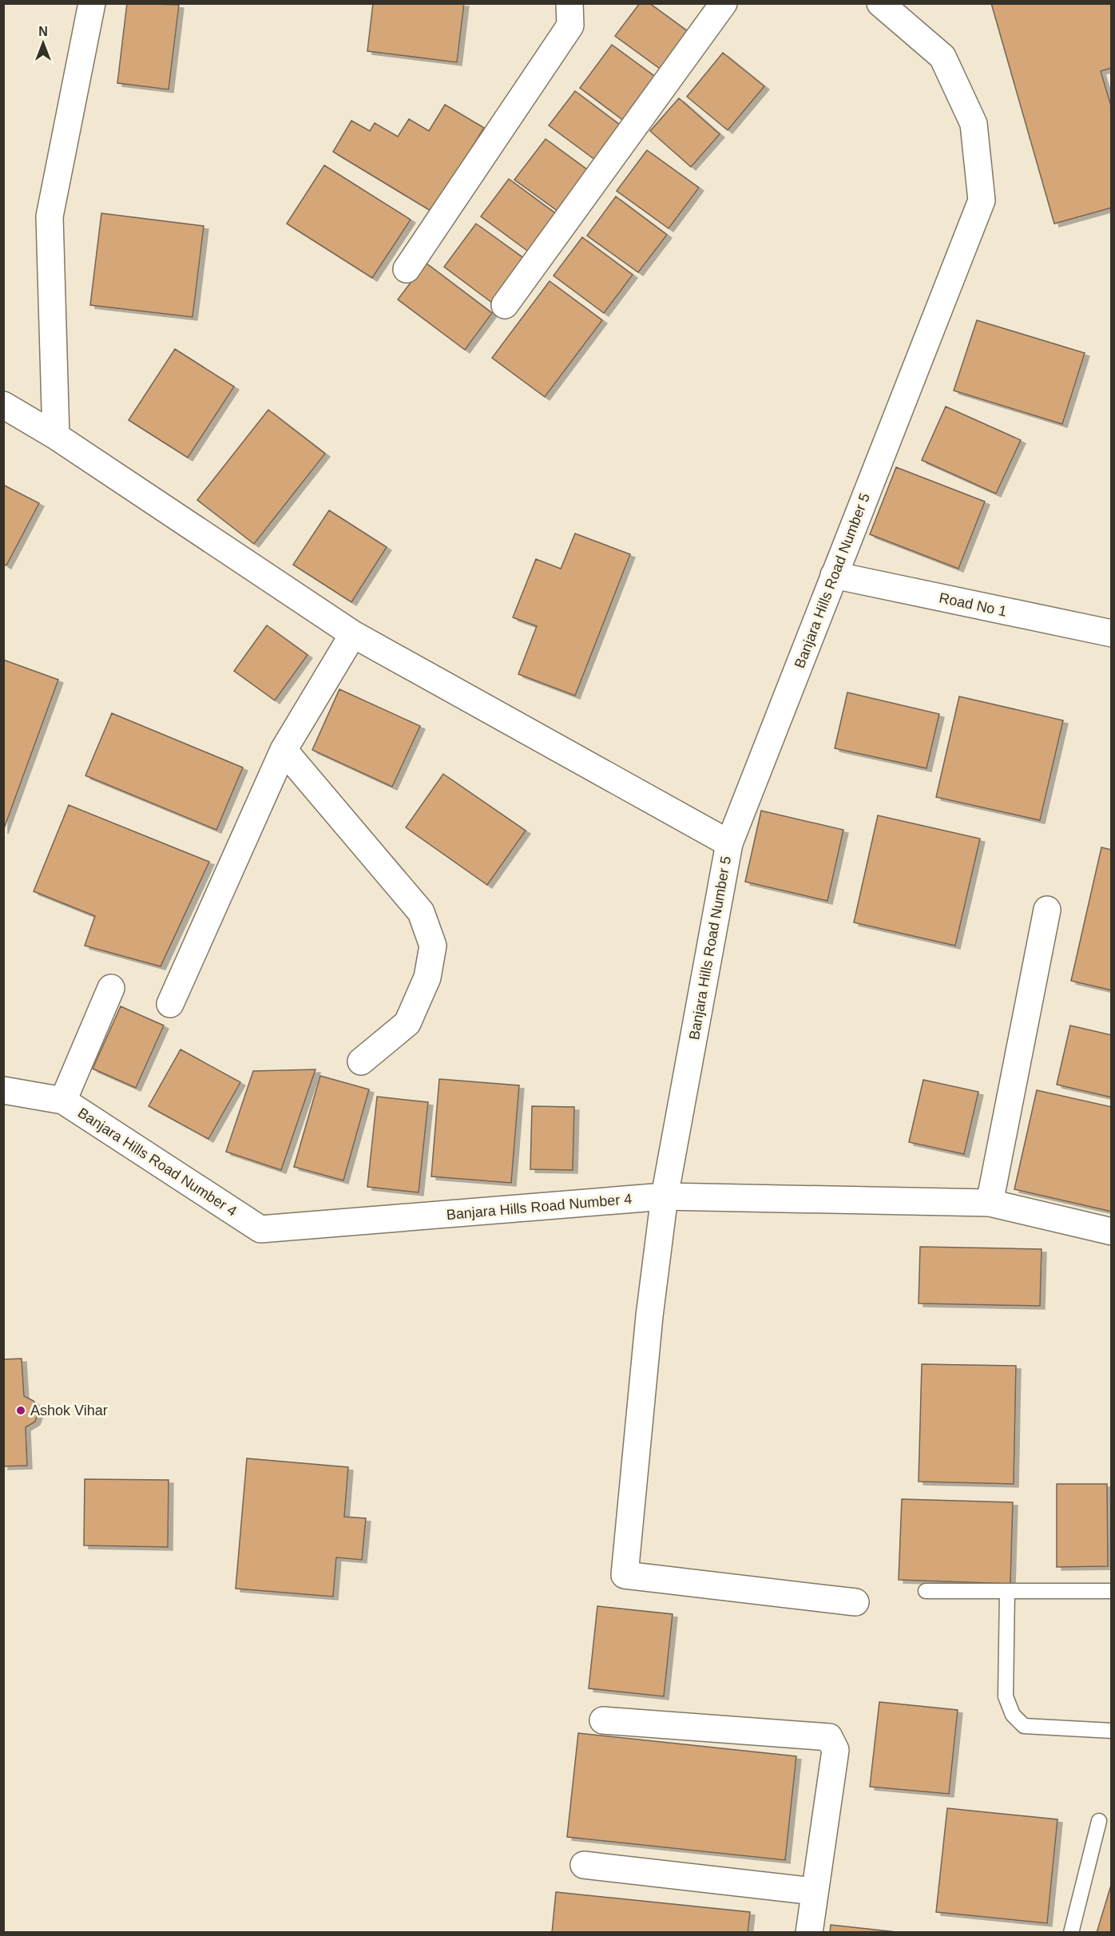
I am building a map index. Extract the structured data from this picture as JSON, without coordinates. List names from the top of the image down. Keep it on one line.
{"streets":{"street":["Banjara Hills Road Number 5","Road No 1","Banjara Hills Road Number 4"]},"crossings":[["Banjara Hills Road Number 5","Road No 1"],["Banjara Hills Road Number 5","Banjara Hills Road Number 4"]],"places":["Ashok Vihar"],"north":"top"}
